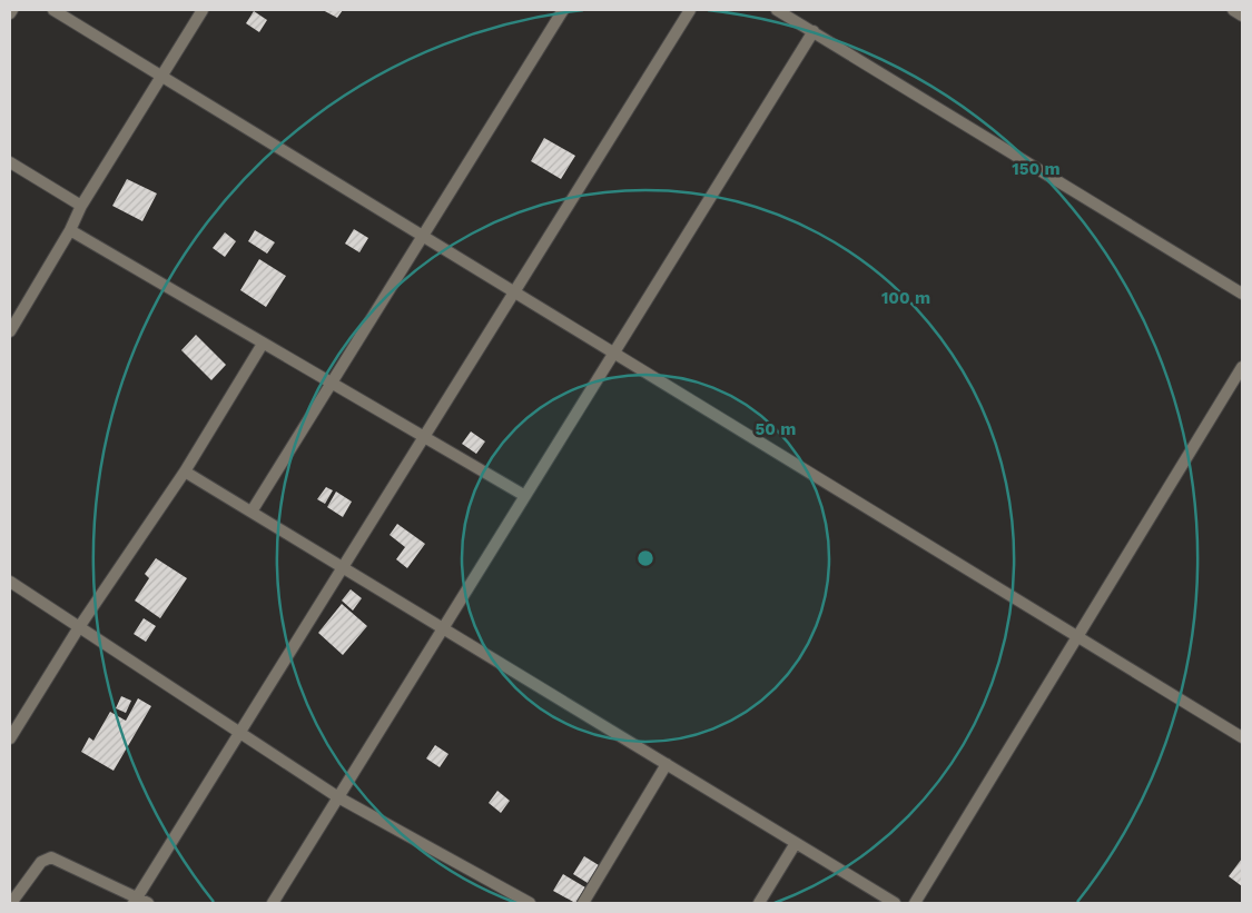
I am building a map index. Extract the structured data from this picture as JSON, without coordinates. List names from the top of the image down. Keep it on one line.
{"rings":["150 m","100 m","50 m"]}
